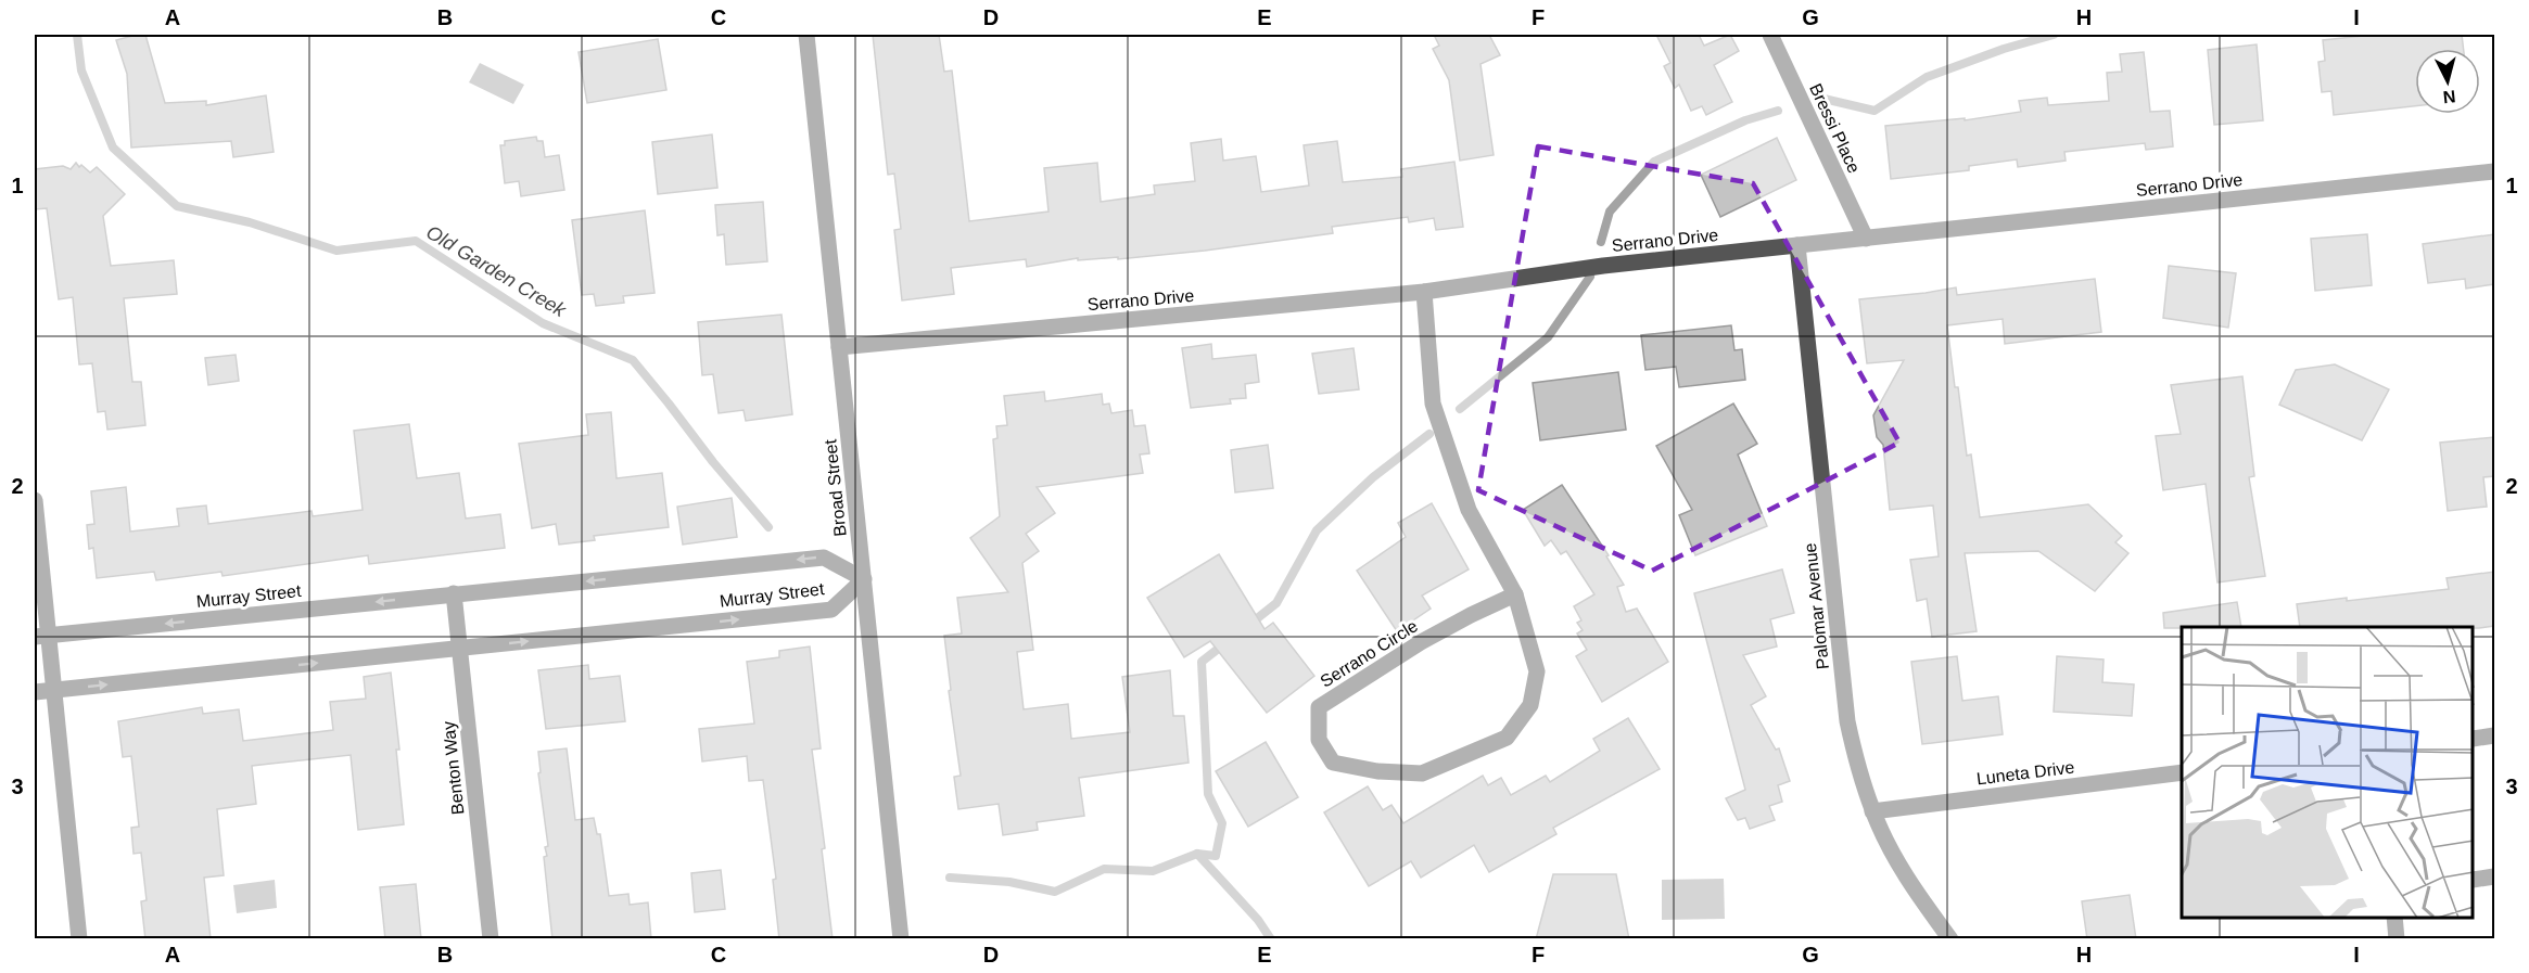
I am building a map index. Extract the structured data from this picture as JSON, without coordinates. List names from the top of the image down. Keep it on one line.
{"streets":{"street":["Bressi Place","Serrano Drive","Broad Street","Murray Street","Palomar Avenue","Serrano Circle","Benton Way","Luneta Drive"]},"crossings":[["Bressi Place","Serrano Drive"],["Serrano Drive","Broad Street"],["Serrano Drive","Palomar Avenue"],["Serrano Drive","Serrano Circle"],["Broad Street","Murray Street"],["Murray Street","Benton Way"],["Palomar Avenue","Luneta Drive"]],"water":["Old Garden Creek"],"north":"bottom","grid":{"columns":["A","B","C","D","E","F","G","H","I"],"rows":["1","2","3"]}}
